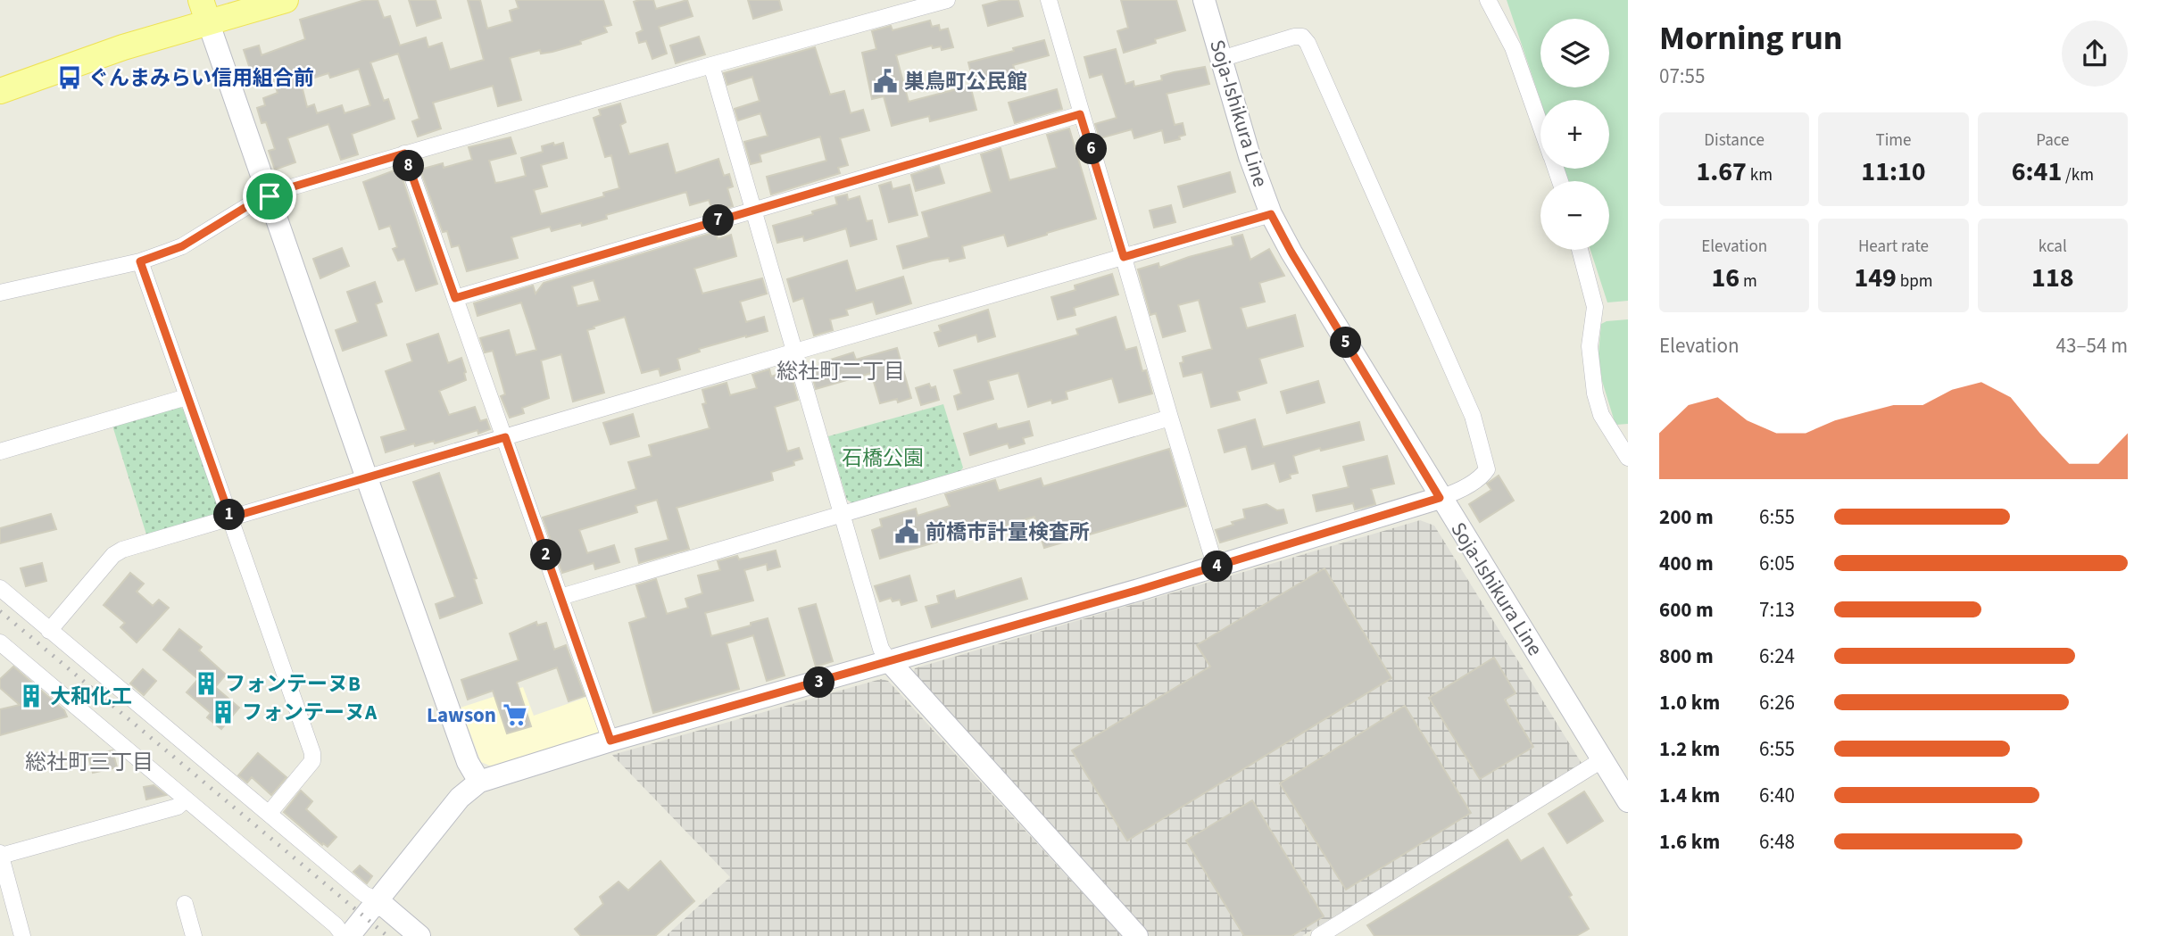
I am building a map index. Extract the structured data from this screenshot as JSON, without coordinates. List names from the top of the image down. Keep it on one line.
{"streets":{"street":["Soja-Ishikura Line"]},"districts":["総社町二丁目","総社町三丁目"],"parks":["石橋公園"],"places":{"bus stop":["ぐんまみらい信用組合前"],"public building":["巣鳥町公民館","前橋市計量検査所"],"building":["フォンテーヌB","大和化工","フォンテーヌA"],"supermarket":["Lawson"]},"page":{"heading":["Morning run","07:55"],"map_buttons":["+","−"],"stats":[["Distance","1.67 km"],["Time","11:10"],["Pace","6:41 /km"],["Elevation","16 m"],["Heart rate","149 bpm"],["kcal","118"]],"pins":["6","8","7","5","1","2","4","3"],"chart":["Elevation","43–54 m"],"list":[{"name":"200 m","note":"6:55"},{"name":"400 m","note":"6:05"},{"name":"600 m","note":"7:13"},{"name":"800 m","note":"6:24"},{"name":"1.0 km","note":"6:26"},{"name":"1.2 km","note":"6:55"},{"name":"1.4 km","note":"6:40"},{"name":"1.6 km","note":"6:48"}]}}
